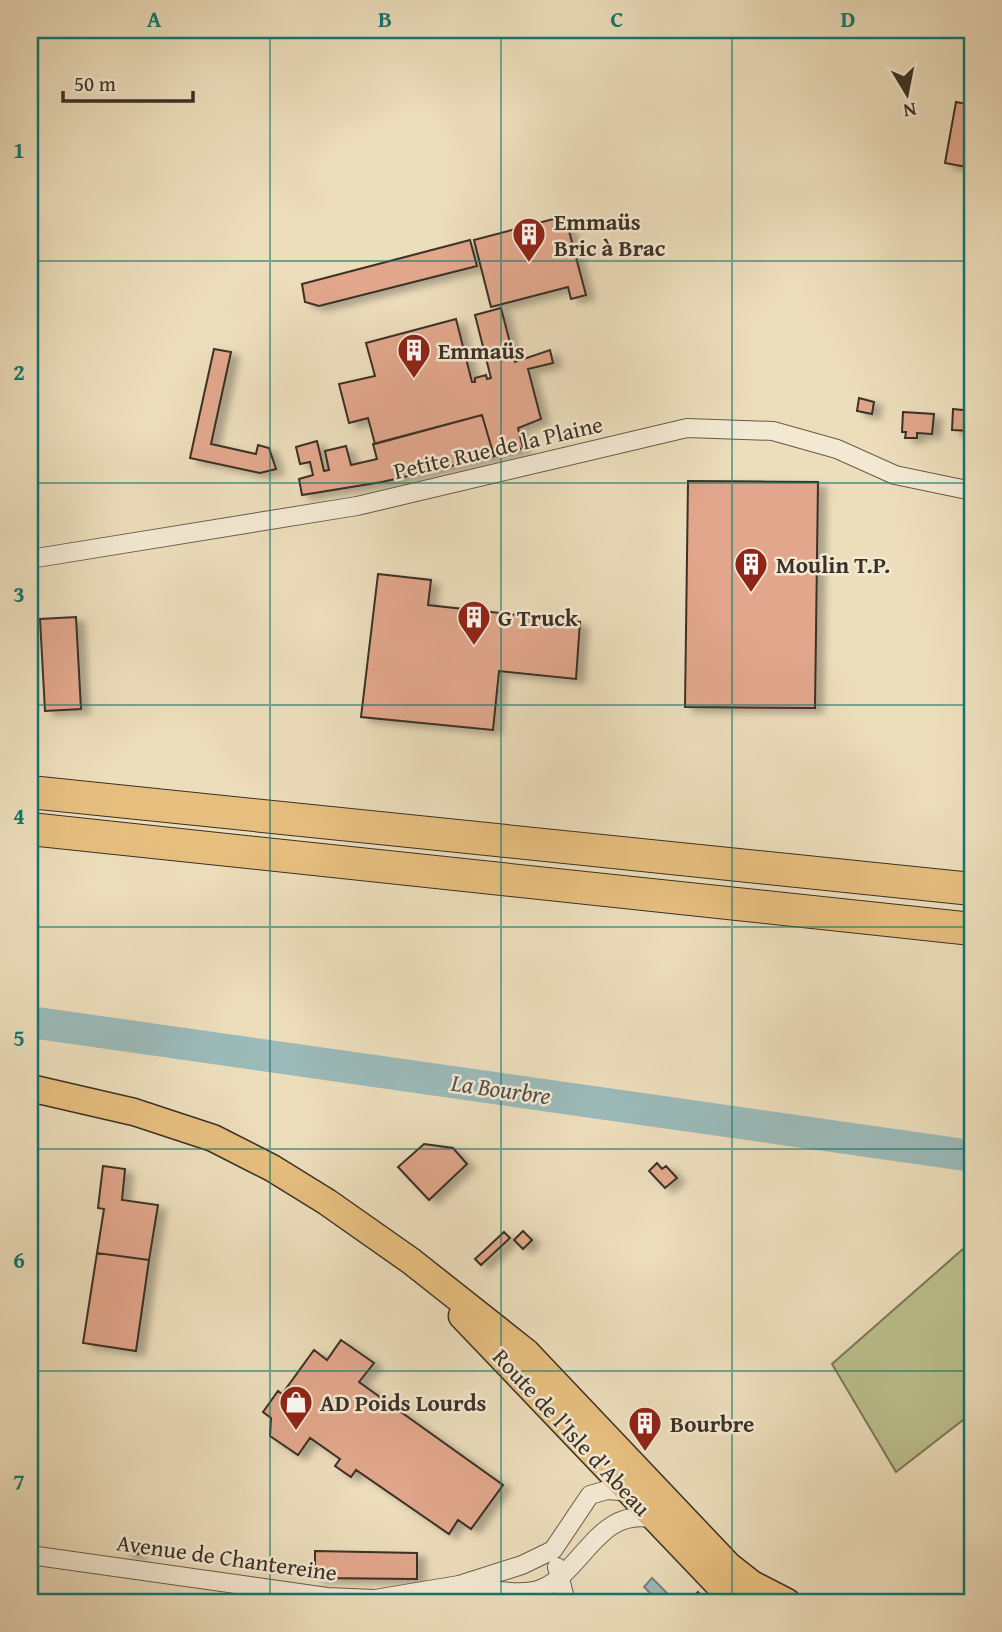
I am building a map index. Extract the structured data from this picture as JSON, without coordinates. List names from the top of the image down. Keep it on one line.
{"streets":{"main road":["Route de l'Isle d'Abeau"],"street":["Petite Rue de la Plaine","Avenue de Chantereine"]},"water":["La Bourbre"],"places":{"building":["Emmaüs Bric à Brac","Emmaüs","Moulin T.P.","G Truck","Bourbre"],"shop":["AD Poids Lourds"]},"scale_bar":"50 m","north":"bottom","grid":{"columns":["A","B","C","D"],"rows":["1","2","3","4","5","6","7"]}}
